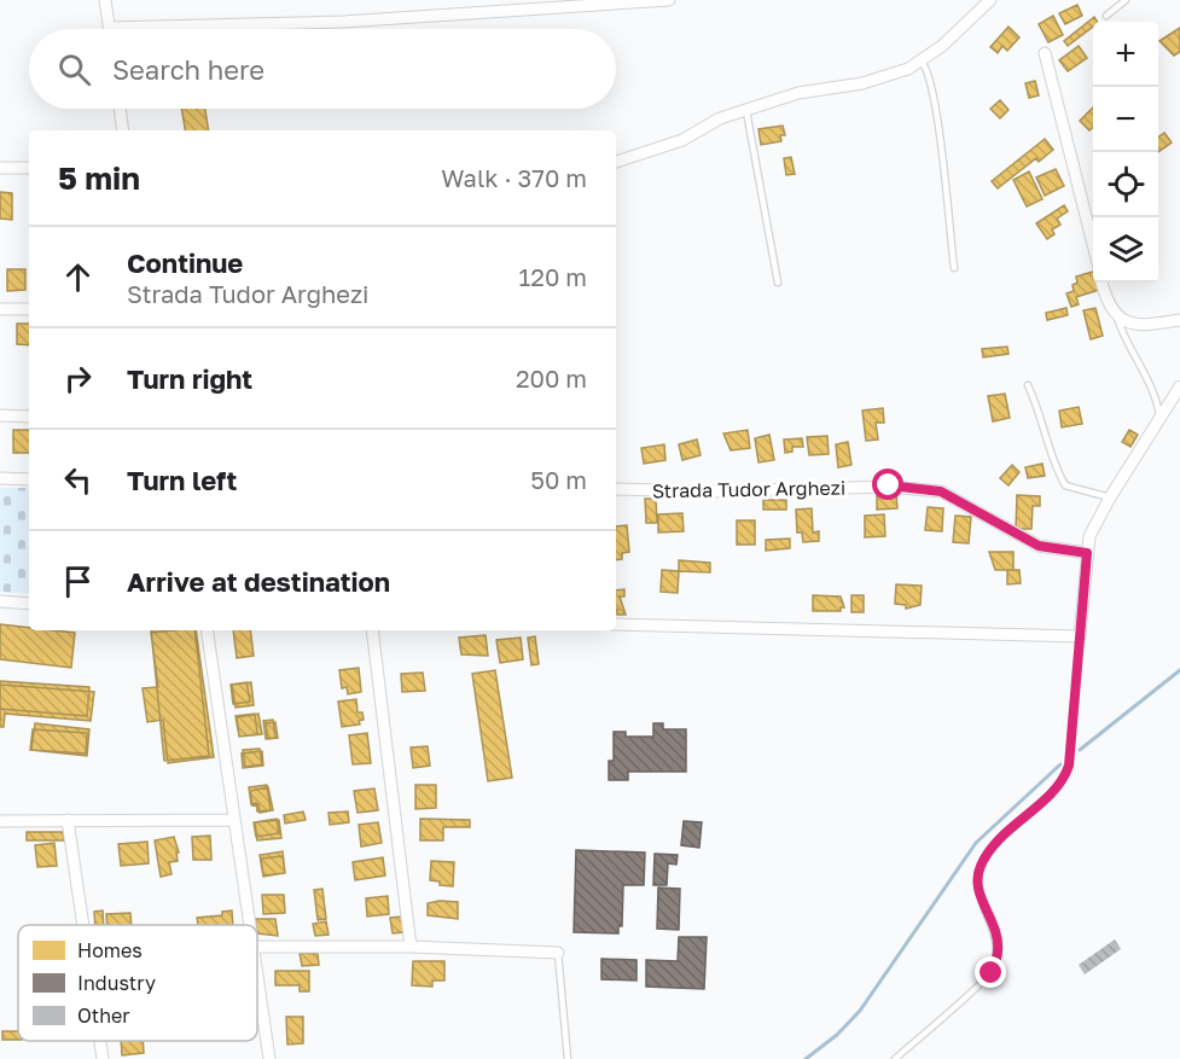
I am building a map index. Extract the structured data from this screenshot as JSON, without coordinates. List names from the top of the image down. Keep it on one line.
{"streets":{"street":["Strada Tudor Arghezi"]},"legend":["Homes","Industry","Other"],"page":{"map_buttons":["+","−"],"search":"Search here","heading":["5 min","Walk · 370 m"],"list":[["Continue","Strada Tudor Arghezi","120 m"],["Turn right","200 m"],["Turn left","50 m"],"Arrive at destination"]}}
